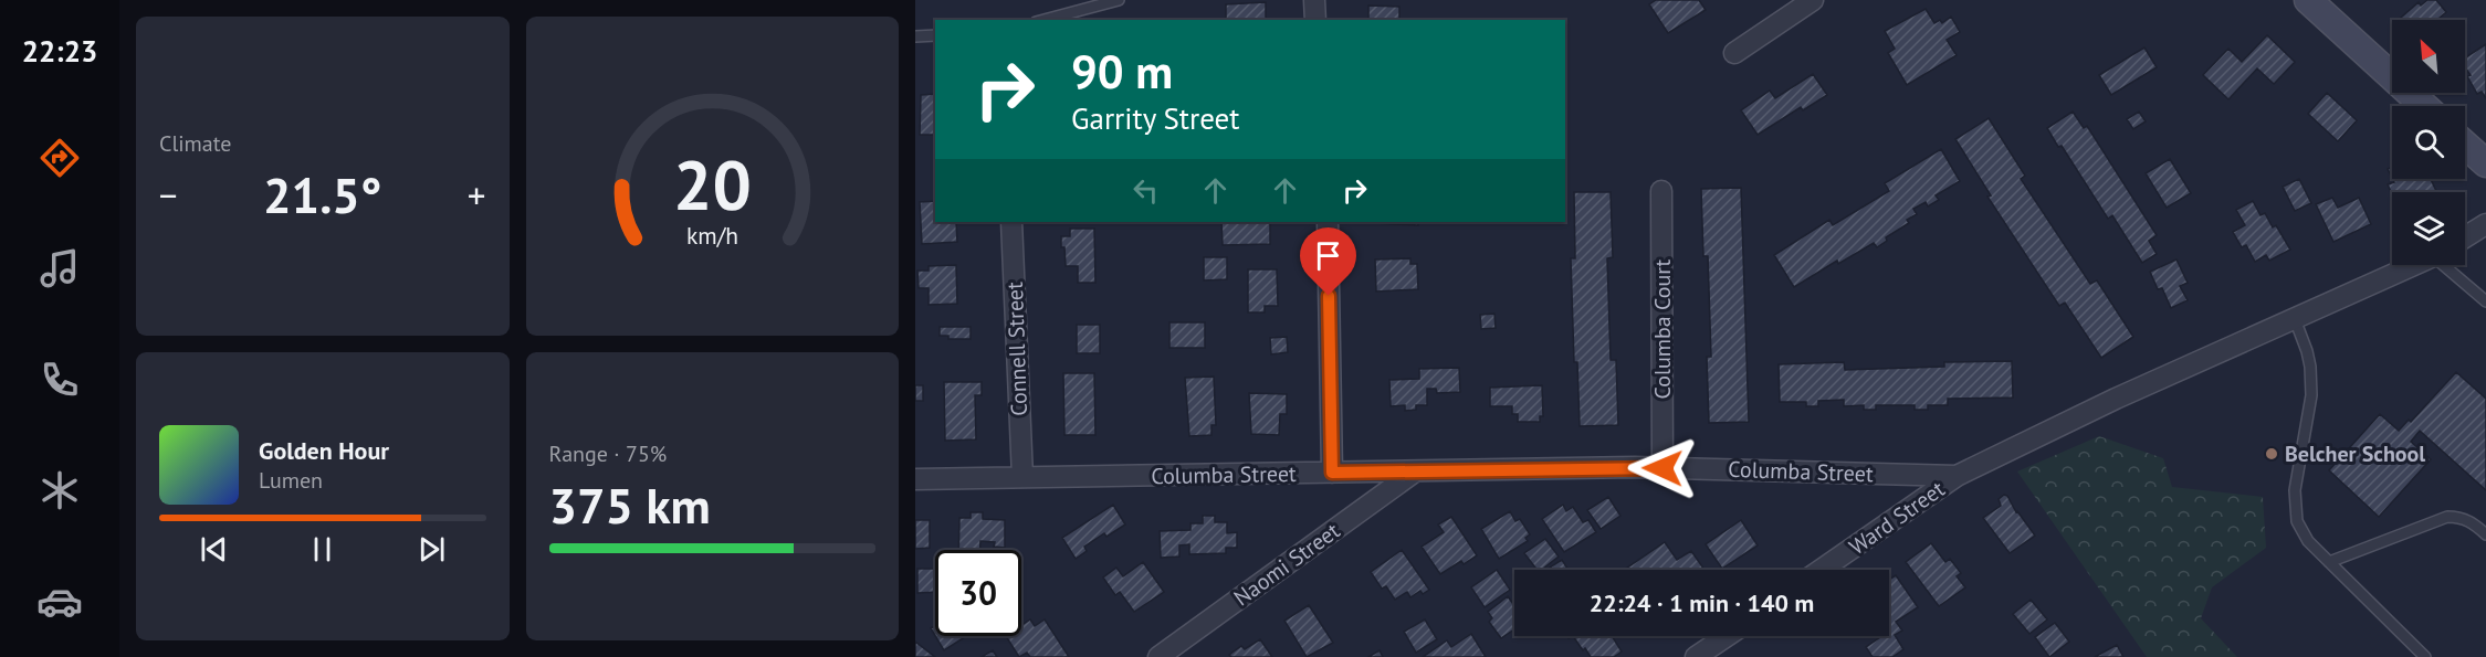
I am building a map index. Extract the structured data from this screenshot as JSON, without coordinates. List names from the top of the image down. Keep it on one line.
{"streets":{"street":["Columba Court","Connell Street","Columba Street","Ward Street","Naomi Street"]},"crossings":[["Columba Court","Columba Street"],["Connell Street","Columba Street"],["Columba Street","Ward Street"],["Columba Street","Naomi Street"]],"places":["Belcher School"],"north":"top left","page":{"tabs":"22:23","tile":["Climate",["Range · 75%","375 km"]],"turn":["90 m","Garrity Street"],"heat":["−","21.5°","+"],"song":["Golden Hour","Lumen"],"limit":"30","trip":"22:24 · 1 min · 140 m","gauge":["20","km/h"]}}
